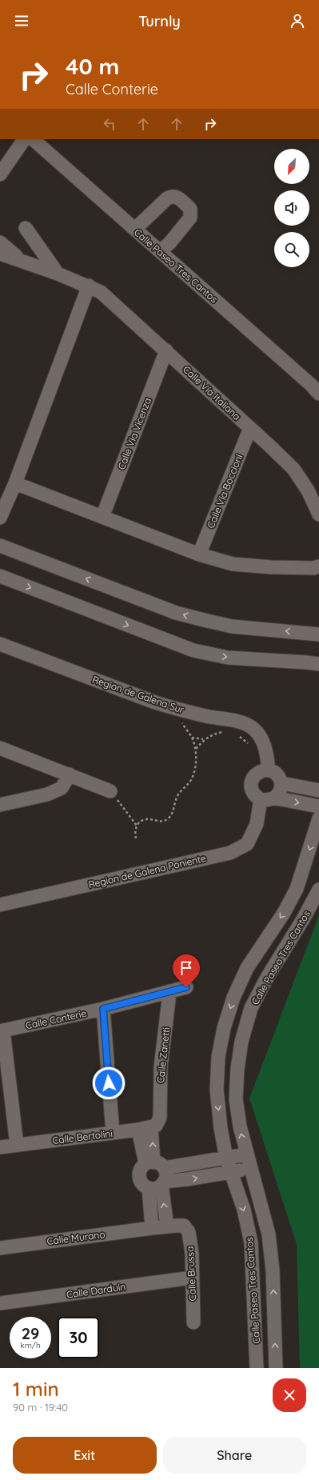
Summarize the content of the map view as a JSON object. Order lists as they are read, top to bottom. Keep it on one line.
{"streets":{"street":["Calle Paseo Tres Cantos","Calle Vía Italiana","Calle Vía Vicenza","Calle Vía Boccioni","Region de Galena Sur","Region de Galena Poniente","Calle Conterie","Calle Zanetti","Calle Bertolini","Calle Murano","Calle Brussa","Calle Darduin"]},"crossings":[["Calle Vía Italiana","Calle Vía Vicenza"],["Calle Vía Italiana","Calle Vía Boccioni"],["Region de Galena Sur","Region de Galena Poniente"],["Calle Conterie","Calle Zanetti"],["Calle Zanetti","Calle Bertolini"],["Calle Murano","Calle Brussa"],["Calle Brussa","Calle Darduin"]],"north":"bottom left","page":{"header":"Turnly","turn":["40 m","Calle Conterie"],"speed":"29 km/h","limit":"30","heading":["1 min","90 m · 19:40"],"buttons":["Exit","Share"]}}
